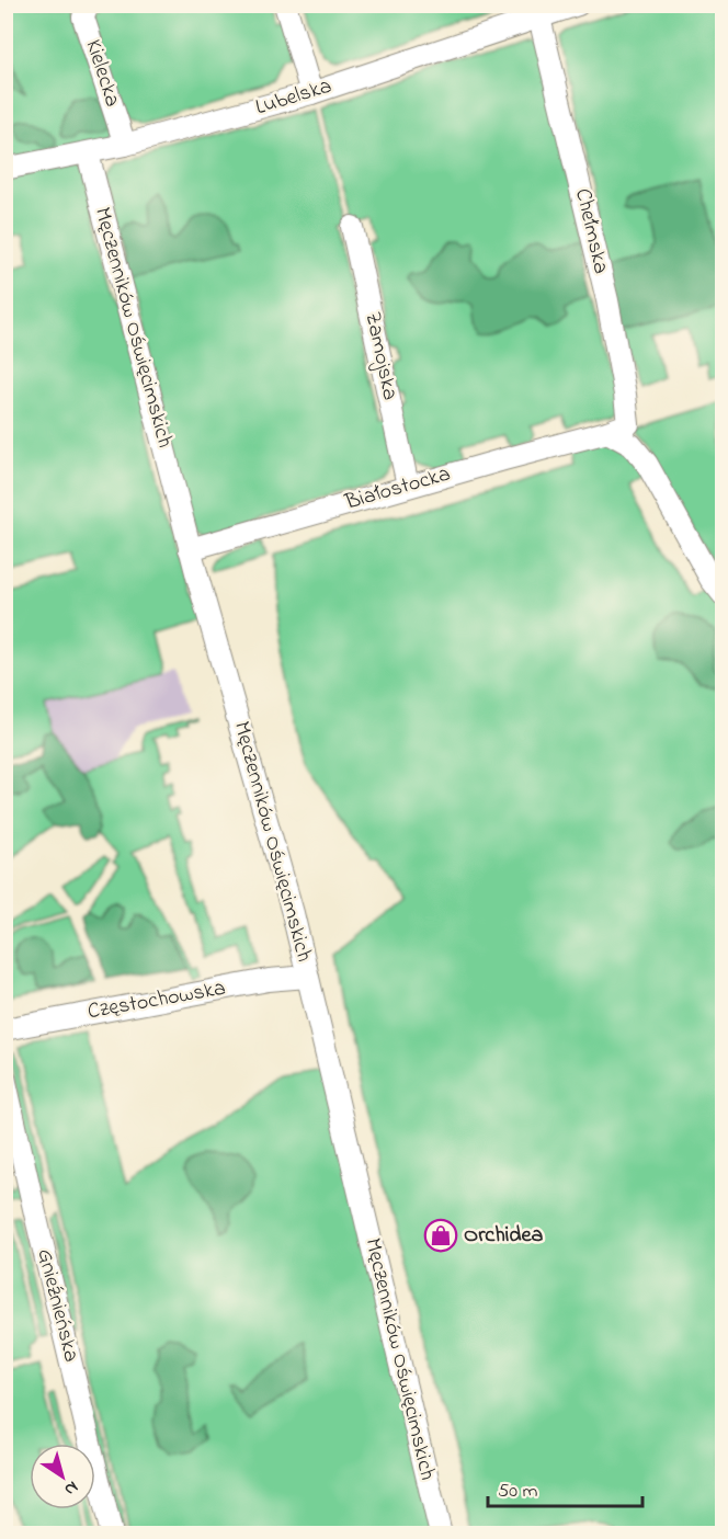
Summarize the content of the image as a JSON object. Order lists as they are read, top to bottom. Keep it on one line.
{"streets":{"street":["Kielecka","Lubelska","Chełmska","Męczenników Oświęcimskich","Zamojska","Białostocka","Częstochowska","Gnieźnieńska"]},"crossings":[["Kielecka","Lubelska"],["Lubelska","Chełmska"],["Lubelska","Męczenników Oświęcimskich"],["Chełmska","Białostocka"],["Męczenników Oświęcimskich","Białostocka"],["Męczenników Oświęcimskich","Częstochowska"],["Zamojska","Białostocka"]],"places":{"shop":["Orchidea"]},"scale_bar":"50 m","north":"bottom right"}
